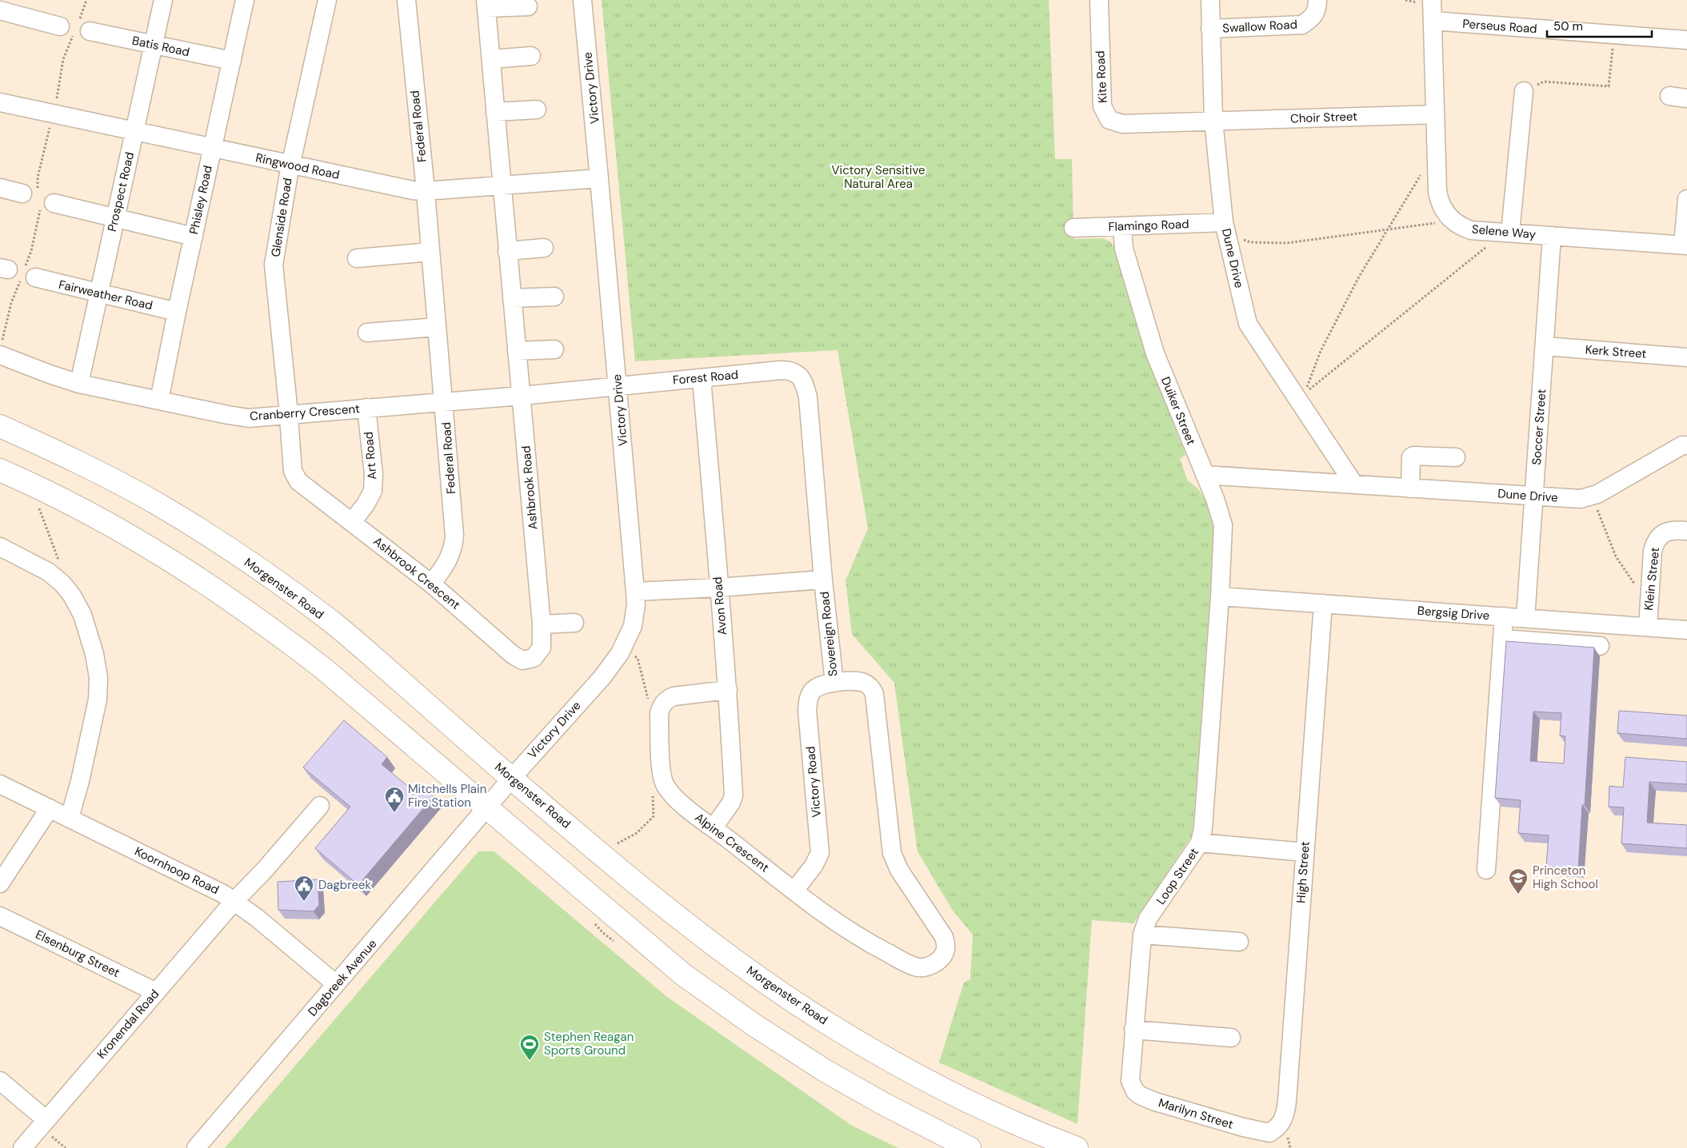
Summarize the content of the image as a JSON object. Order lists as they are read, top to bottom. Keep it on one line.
{"streets":{"main road":["Morgenster Road"],"street":["Swallow Road","Perseus Road","Batis Road","Kite Road","Victory Drive","Choir Street","Federal Road","Ringwood Road","Prospect Road","Phisley Road","Glenside Road","Flamingo Road","Selene Way","Dune Drive","Fairweather Road","Kerk Street","Forest Road","Duiker Street","Cranberry Crescent","Soccer Street","Art Road","Ashbrook Road","Ashbrook Crescent","Klein Street","Avon Road","Bergsig Drive","Sovereign Road","Victory Road","Alpine Crescent","Koornhoop Road","High Street","Loop Street","Elsenburg Street","Dagbreek Avenue","Kronendal Road","Marilyn Street"]},"crossings":[["Swallow Road","Dune Drive"],["Perseus Road","Selene Way"],["Batis Road","Prospect Road"],["Batis Road","Phisley Road"],["Kite Road","Choir Street"],["Kite Road","Dune Drive"],["Victory Drive","Ringwood Road"],["Victory Drive","Forest Road"],["Victory Drive","Cranberry Crescent"],["Victory Drive","Morgenster Road"],["Victory Drive","Dagbreek Avenue"],["Choir Street","Selene Way"],["Choir Street","Dune Drive"],["Federal Road","Ringwood Road"],["Federal Road","Cranberry Crescent"],["Federal Road","Ashbrook Crescent"],["Ringwood Road","Prospect Road"],["Ringwood Road","Phisley Road"],["Ringwood Road","Glenside Road"],["Ringwood Road","Ashbrook Road"],["Prospect Road","Fairweather Road"],["Prospect Road","Cranberry Crescent"],["Phisley Road","Fairweather Road"],["Phisley Road","Cranberry Crescent"],["Glenside Road","Cranberry Crescent"],["Glenside Road","Ashbrook Crescent"],["Flamingo Road","Dune Drive"],["Flamingo Road","Duiker Street"],["Selene Way","Soccer Street"],["Dune Drive","Duiker Street"],["Dune Drive","Soccer Street"],["Kerk Street","Soccer Street"],["Forest Road","Cranberry Crescent"],["Forest Road","Avon Road"],["Forest Road","Sovereign Road"],["Duiker Street","Bergsig Drive"],["Duiker Street","Loop Street"],["Cranberry Crescent","Art Road"],["Cranberry Crescent","Ashbrook Road"],["Cranberry Crescent","Ashbrook Crescent"],["Soccer Street","Bergsig Drive"],["Art Road","Ashbrook Crescent"],["Ashbrook Road","Ashbrook Crescent"],["Klein Street","Bergsig Drive"],["Avon Road","Alpine Crescent"],["Bergsig Drive","High Street"],["Bergsig Drive","Loop Street"],["Sovereign Road","Victory Road"],["Sovereign Road","Alpine Crescent"],["Victory Road","Alpine Crescent"],["Koornhoop Road","Dagbreek Avenue"],["Koornhoop Road","Kronendal Road"],["High Street","Marilyn Street"],["Loop Street","Marilyn Street"],["Elsenburg Street","Kronendal Road"]],"parks":["Victory Sensitive Natural Area"],"places":{"public building":["Mitchells Plain Fire Station","Dagbreek"],"school or university":["Princeton High School"],"sports":["Stephen Reagan Sports Ground"]},"scale_bar":"50 m"}
